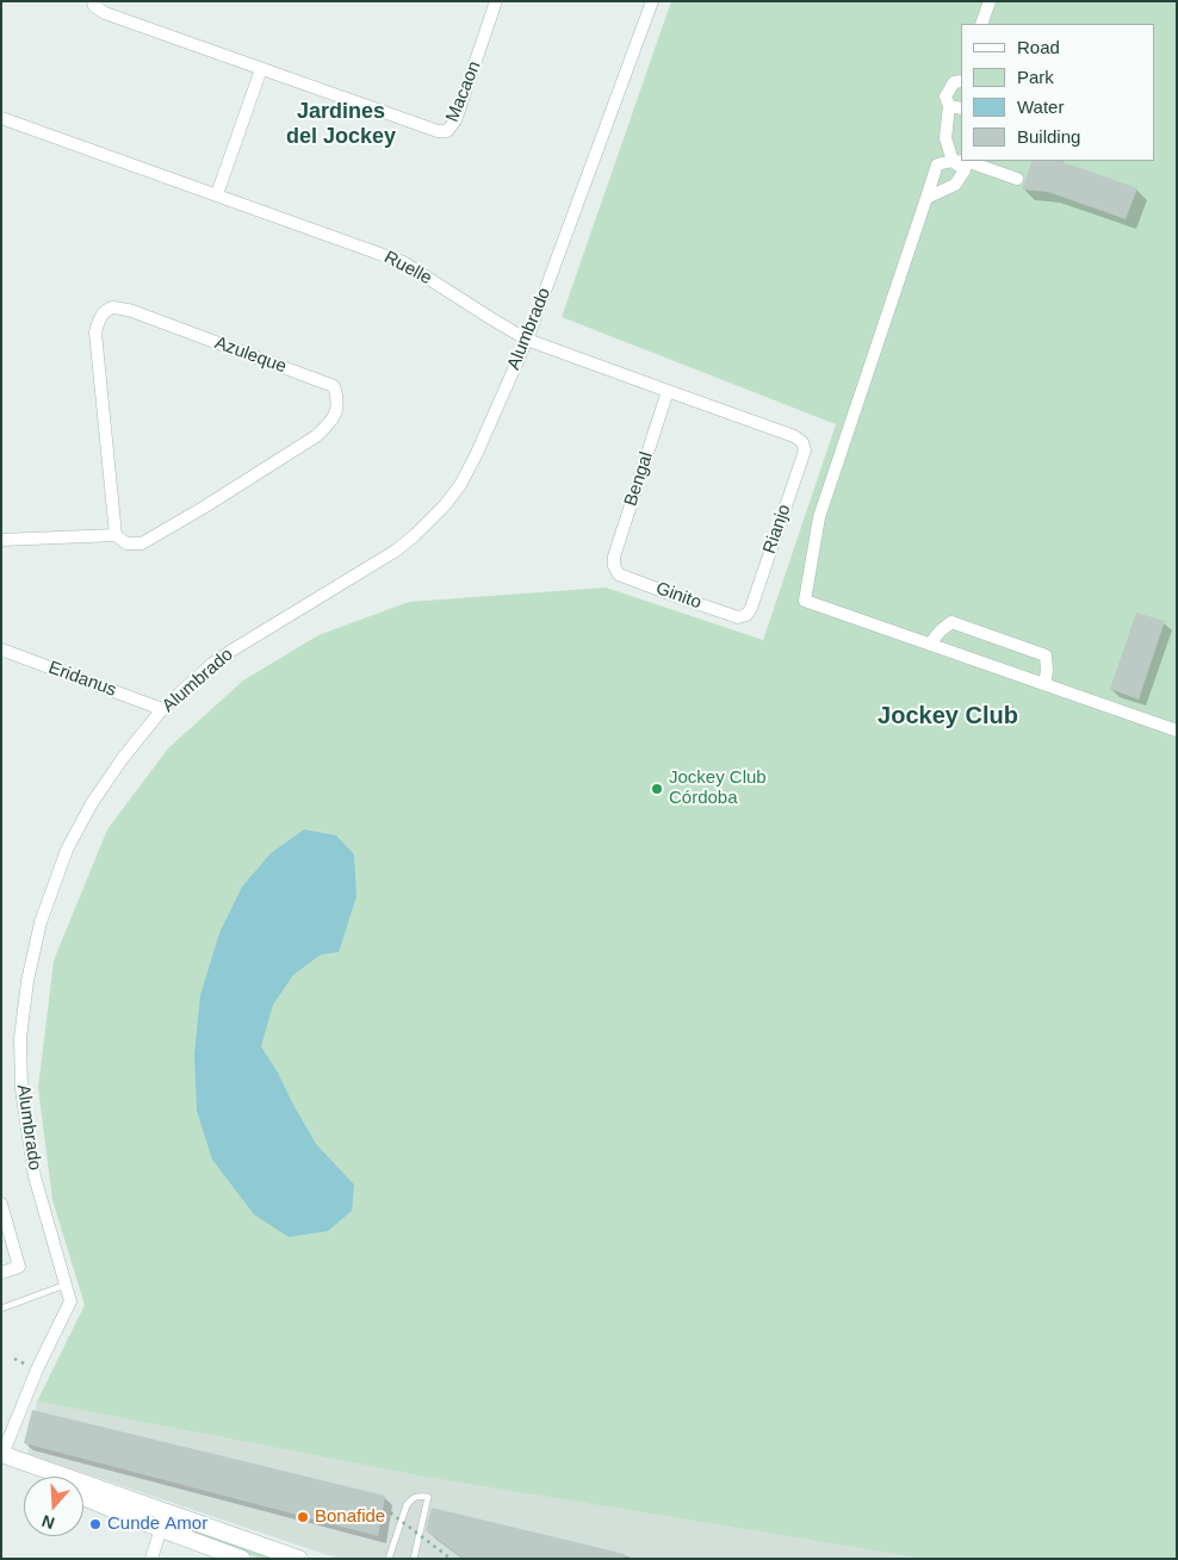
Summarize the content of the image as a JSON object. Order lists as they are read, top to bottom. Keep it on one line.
{"streets":{"street":["Macaon","Ruelle","Alumbrado","Azuleque","Bengal","Rianjo","Ginito","Eridanus"]},"crossings":[["Ruelle","Alumbrado"],["Ruelle","Bengal"],["Ruelle","Rianjo"],["Alumbrado","Eridanus"],["Bengal","Ginito"],["Rianjo","Ginito"]],"districts":["Jardines del Jockey","Jockey Club"],"places":["Jockey Club Córdoba","Bonafide","Cunde Amor"],"legend":["Road","Park","Water","Building"],"north":"bottom"}
